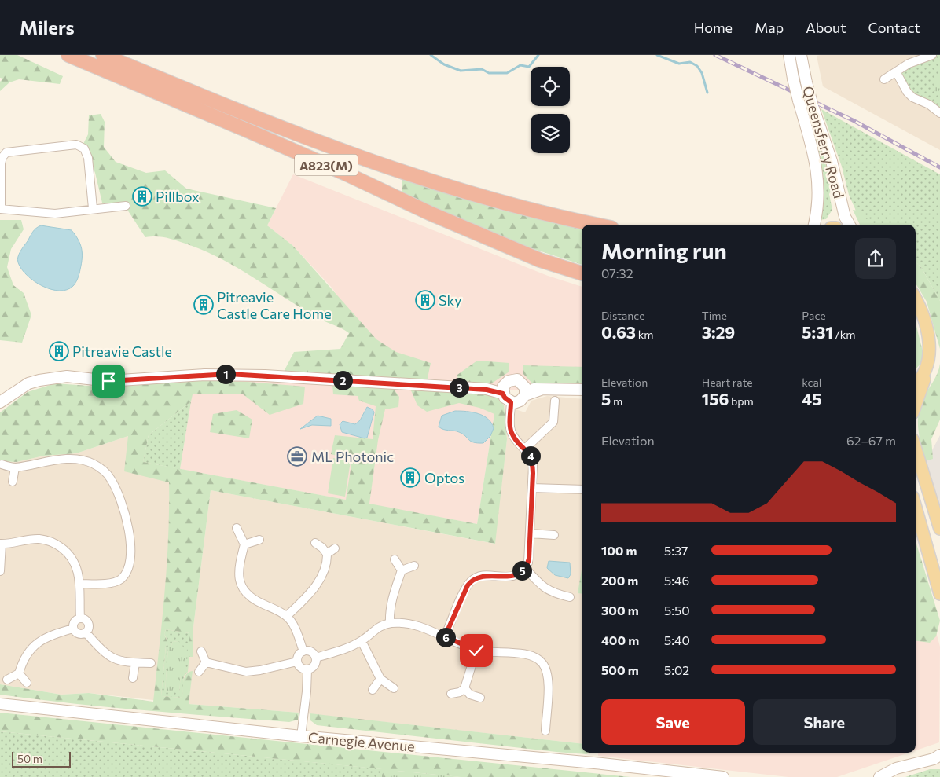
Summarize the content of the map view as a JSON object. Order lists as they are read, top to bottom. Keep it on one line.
{"streets":{"highway":["A823(M)"],"street":["Queensferry Road","Carnegie Avenue"]},"places":{"building":["Pillbox","Sky","Pitreavie Castle Care Home","Pitreavie Castle","Optos"],"office":["ML Photonic"]},"scale_bar":"50 m","page":{"header":"Milers","nav":["Home","Map","About","Contact"],"heading":["Morning run","07:32"],"stats":[["Distance","0.63 km"],["Time","3:29"],["Pace","5:31 /km"],["Elevation","5 m"],["Heart rate","156 bpm"],["kcal","45"]],"pins":["1","2","3","4","5","6"],"chart":["Elevation","62–67 m"],"list":[{"name":"100 m","note":"5:37"},{"name":"200 m","note":"5:46"},{"name":"300 m","note":"5:50"},{"name":"400 m","note":"5:40"},{"name":"500 m","note":"5:02"}],"buttons":["Save","Share"],"scale":"50 m"}}
